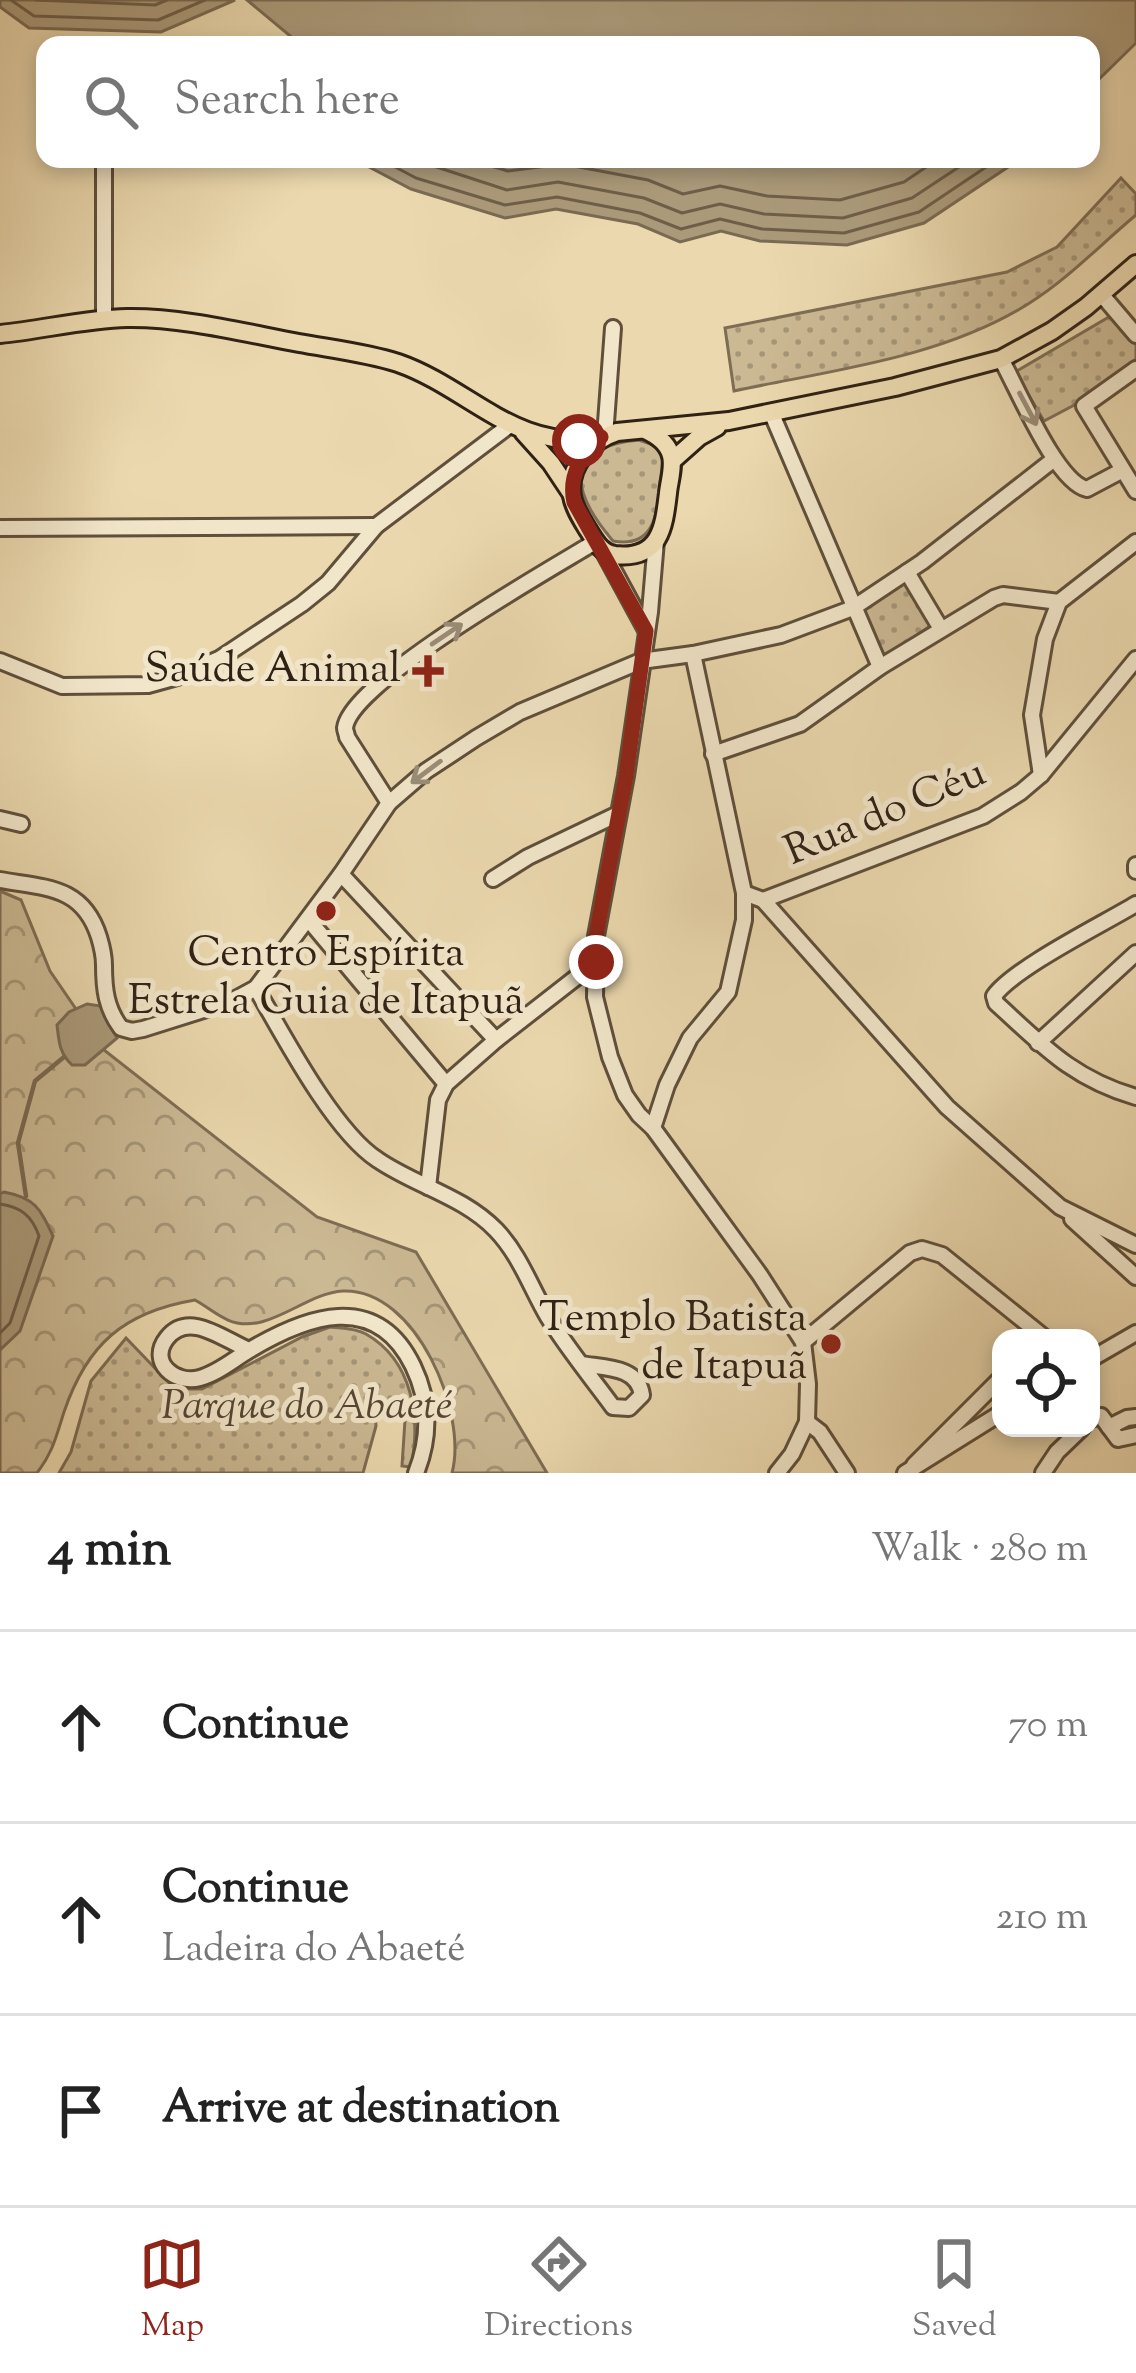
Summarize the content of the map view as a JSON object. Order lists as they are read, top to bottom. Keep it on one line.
{"streets":{"street":["Rua do Céu"]},"parks":["Parque do Abaeté"],"places":{"health":["Saúde Animal"],"other":["Centro Espírita Estrela Guia de Itapuã","Templo Batista de Itapuã"]},"page":{"search":"Search here","heading":["4 min","Walk · 280 m"],"list":[["Continue","70 m"],["Continue","Ladeira do Abaeté","210 m"],"Arrive at destination"],"nav":["Map","Directions","Saved"]}}
